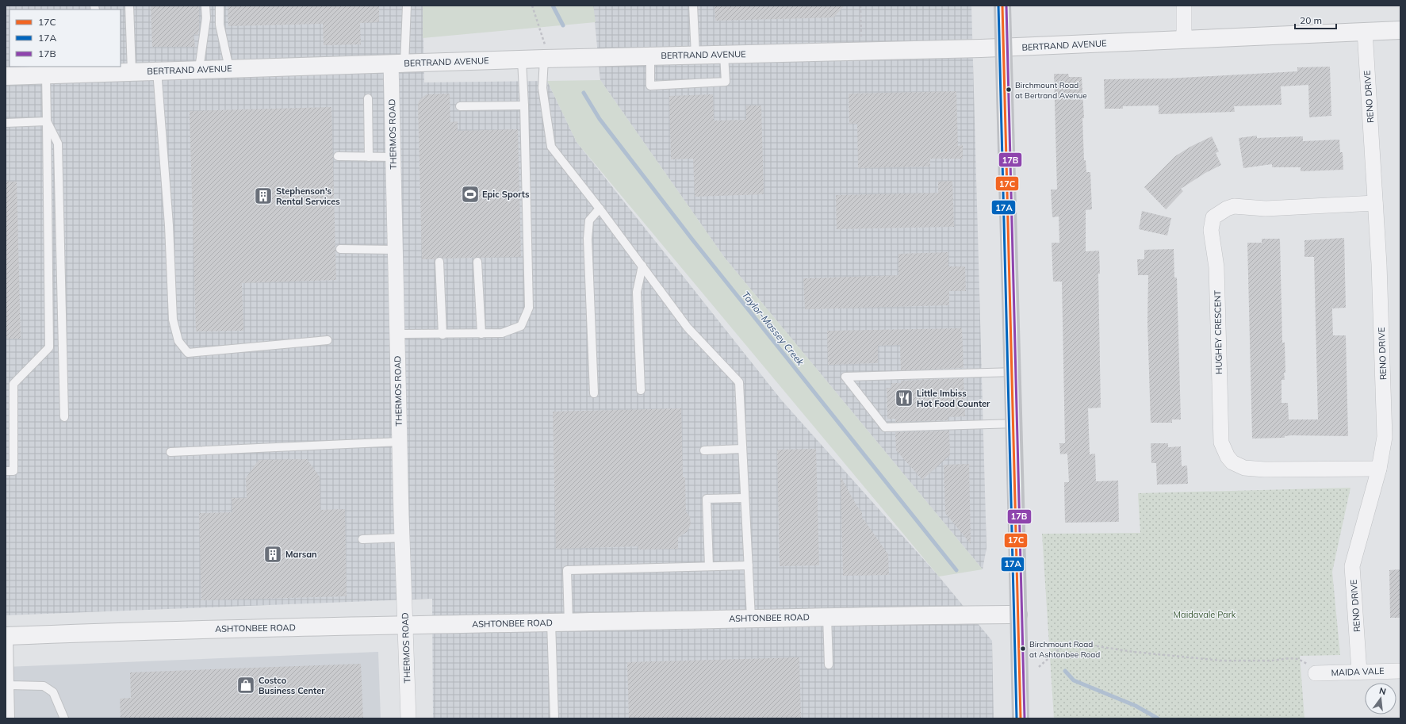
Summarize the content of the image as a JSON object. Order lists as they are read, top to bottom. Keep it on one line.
{"streets":{"street":["BERTRAND AVENUE","RENO DRIVE","THERMOS ROAD","HUGHEY CRESCENT","ASHTONBEE ROAD","MAIDA VALE"]},"crossings":[["BERTRAND AVENUE","RENO DRIVE"],["BERTRAND AVENUE","THERMOS ROAD"],["RENO DRIVE","HUGHEY CRESCENT"],["RENO DRIVE","MAIDA VALE"],["THERMOS ROAD","ASHTONBEE ROAD"]],"water":["Taylor-Massey Creek"],"parks":["Maidavale Park"],"places":{"other":["Birchmount Road at Bertrand Avenue","Birchmount Road at Ashtonbee Road"],"sports":["Epic Sports"],"building":["Stephenson's Rental Services","Marsan"],"restaurant":["Little Imbiss Hot Food Counter"],"shop":["Costco Business Center"]},"lines":["transit line 17C","transit line 17A","transit line 17B"],"legend":["17C","17A","17B"],"scale_bar":"20 m","north":"top"}
